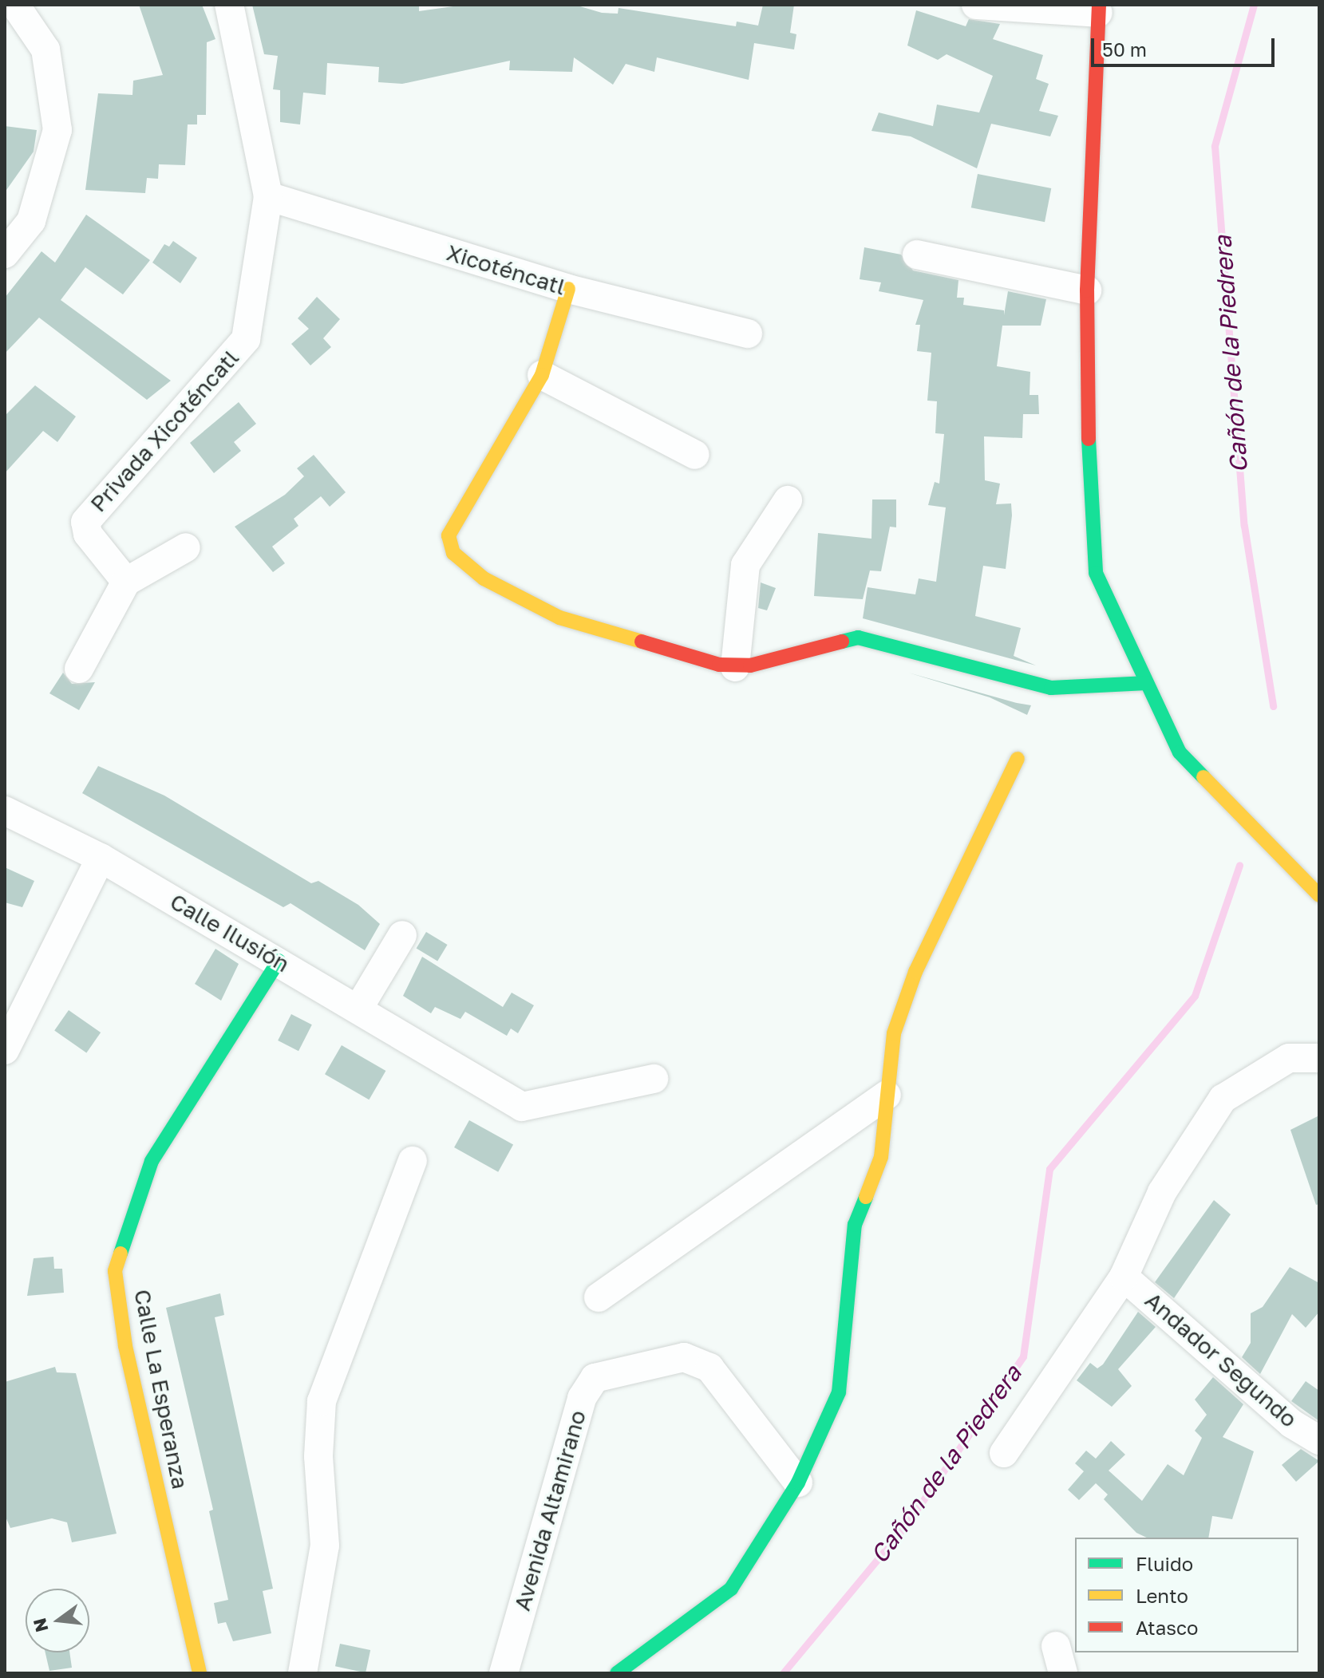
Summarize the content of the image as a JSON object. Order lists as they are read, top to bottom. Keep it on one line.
{"streets":{"street":["Xicoténcatl","Privada Xicoténcatl","Calle Ilusión","Andador Segundo","Calle La Esperanza","Avenida Altamirano"]},"crossings":[["Xicoténcatl","Privada Xicoténcatl"],["Calle Ilusión","Calle La Esperanza"]],"water":["Cañón de la Piedrera"],"legend":["Fluido","Lento","Atasco"],"scale_bar":"50 m","north":"left"}
